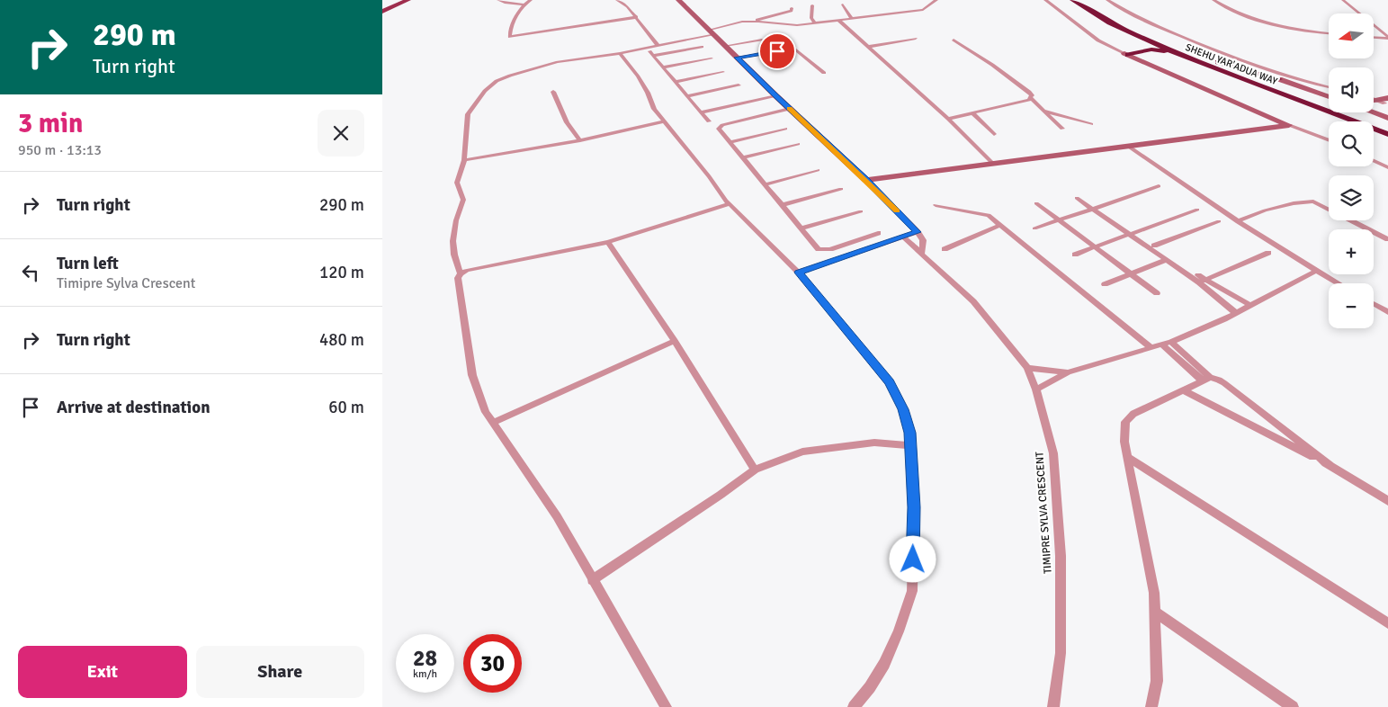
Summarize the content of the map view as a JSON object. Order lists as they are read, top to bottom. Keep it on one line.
{"streets":{"highway":["SHEHU YAR'ADUA WAY"],"street":["TIMIPRE SYLVA CRESCENT"]},"north":"left","page":{"turn":["290 m","Turn right"],"map_buttons":["+","−"],"heading":["3 min","950 m · 13:13"],"list":[{"name":"Turn right","value":"290 m"},{"name":"Turn left","note":"Timipre Sylva Crescent","value":"120 m"},{"name":"Turn right","value":"480 m"},{"name":"Arrive at destination","value":"60 m"}],"speed":"28 km/h","limit":"30","buttons":["Exit","Share"]}}
